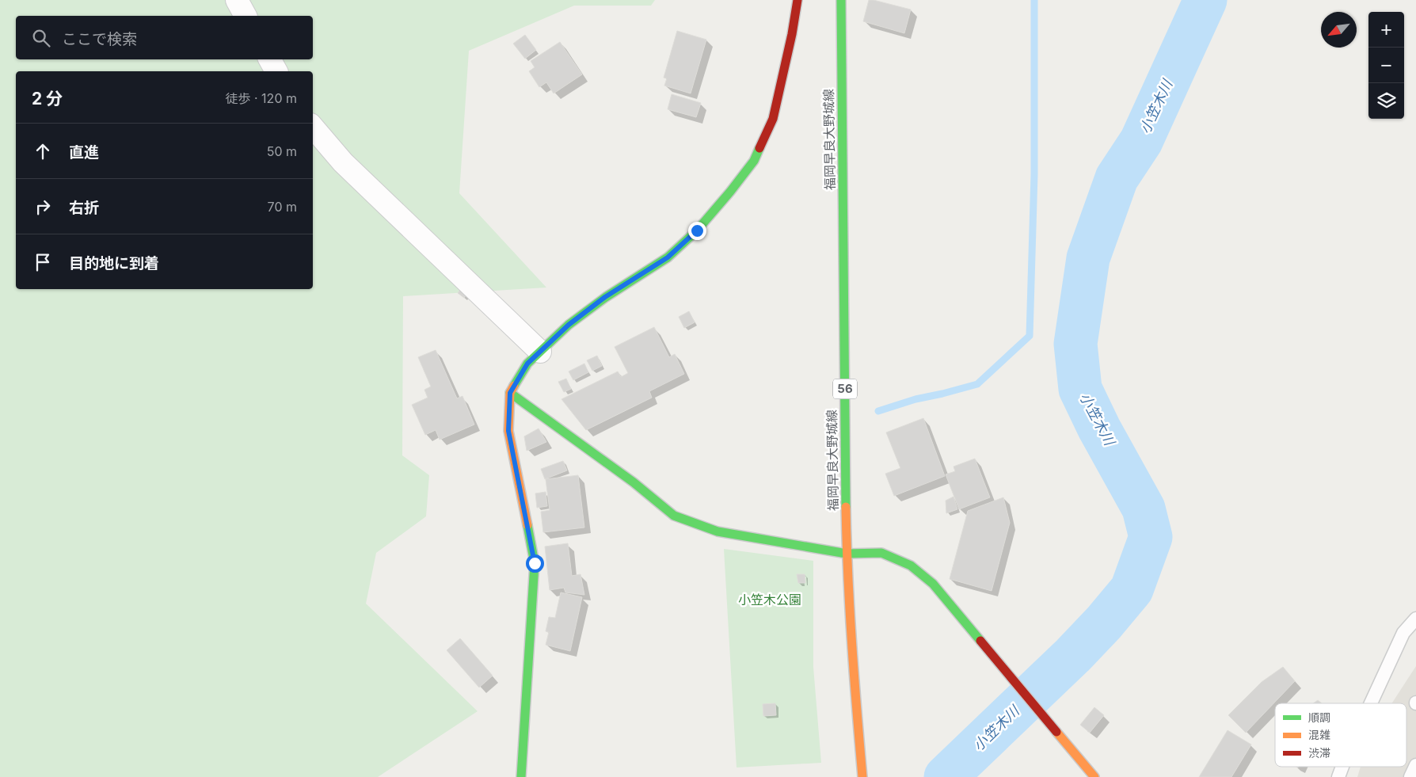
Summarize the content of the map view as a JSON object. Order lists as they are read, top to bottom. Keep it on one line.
{"streets":{"street":["福岡早良大野城線","56"]},"water":["小笠木川"],"parks":["小笠木公園"],"legend":["順調","混雑","渋滞"],"north":"bottom left","page":{"map_buttons":["+","−"],"search":"ここで検索","heading":["2 分","徒歩 · 120 m"],"list":[["直進","50 m"],["右折","70 m"],"目的地に到着"]}}
